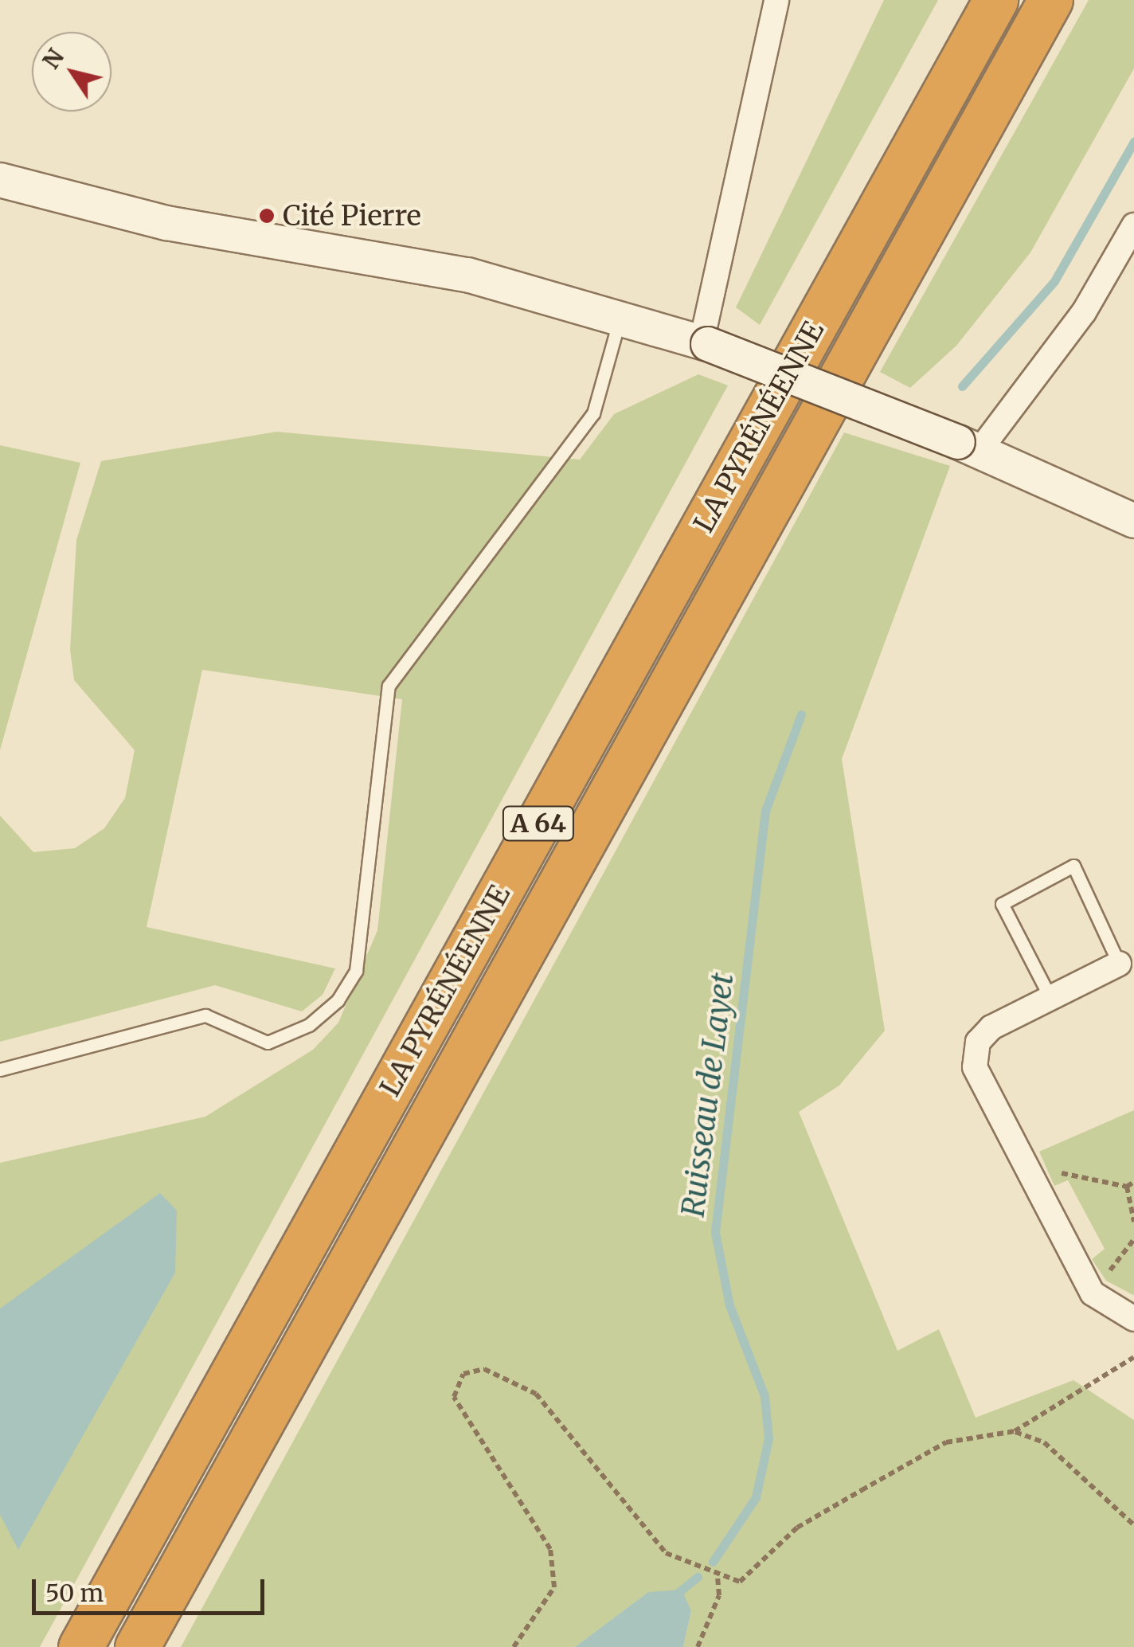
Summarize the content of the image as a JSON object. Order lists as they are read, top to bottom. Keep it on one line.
{"streets":{"highway":["LA PYRÉNÉENNE","A 64"]},"water":["Ruisseau de Layet"],"places":["Cité Pierre"],"scale_bar":"50 m","north":"top left"}
